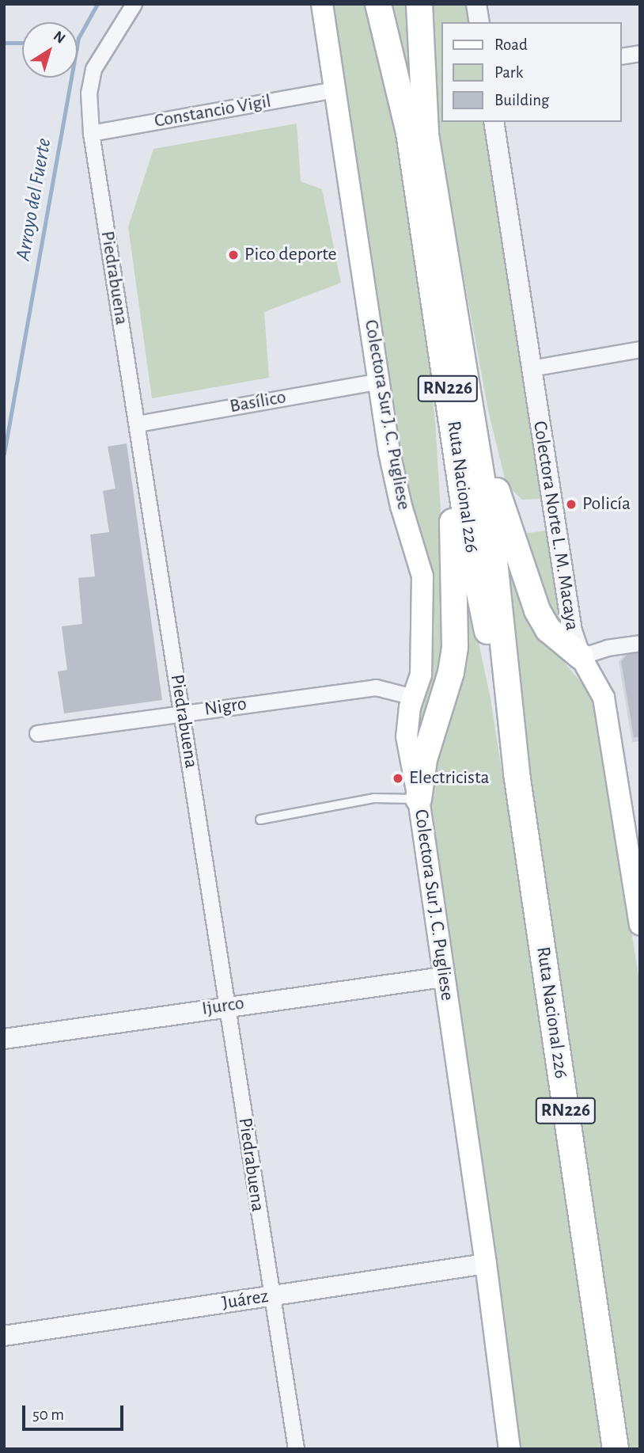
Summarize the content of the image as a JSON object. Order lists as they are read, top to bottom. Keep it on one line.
{"streets":{"highway":["RN226","Ruta Nacional 226"],"main road":["Colectora Sur J. C. Pugliese","Colectora Norte L. M. Macaya"],"street":["Constancio Vigil","Piedrabuena","Basílico","Nigro","Ijurco","Juárez"]},"crossings":[["Constancio Vigil","Piedrabuena"],["Constancio Vigil","Colectora Sur J. C. Pugliese"],["Piedrabuena","Basílico"],["Piedrabuena","Nigro"],["Piedrabuena","Ijurco"],["Piedrabuena","Juárez"],["Basílico","Colectora Sur J. C. Pugliese"],["Colectora Sur J. C. Pugliese","Nigro"],["Colectora Sur J. C. Pugliese","Ijurco"],["Colectora Sur J. C. Pugliese","Juárez"]],"water":["Arroyo del Fuerte"],"places":["Pico deporte","Policía","Electricista"],"legend":["Road","Park","Building"],"scale_bar":"50 m","north":"top right"}
